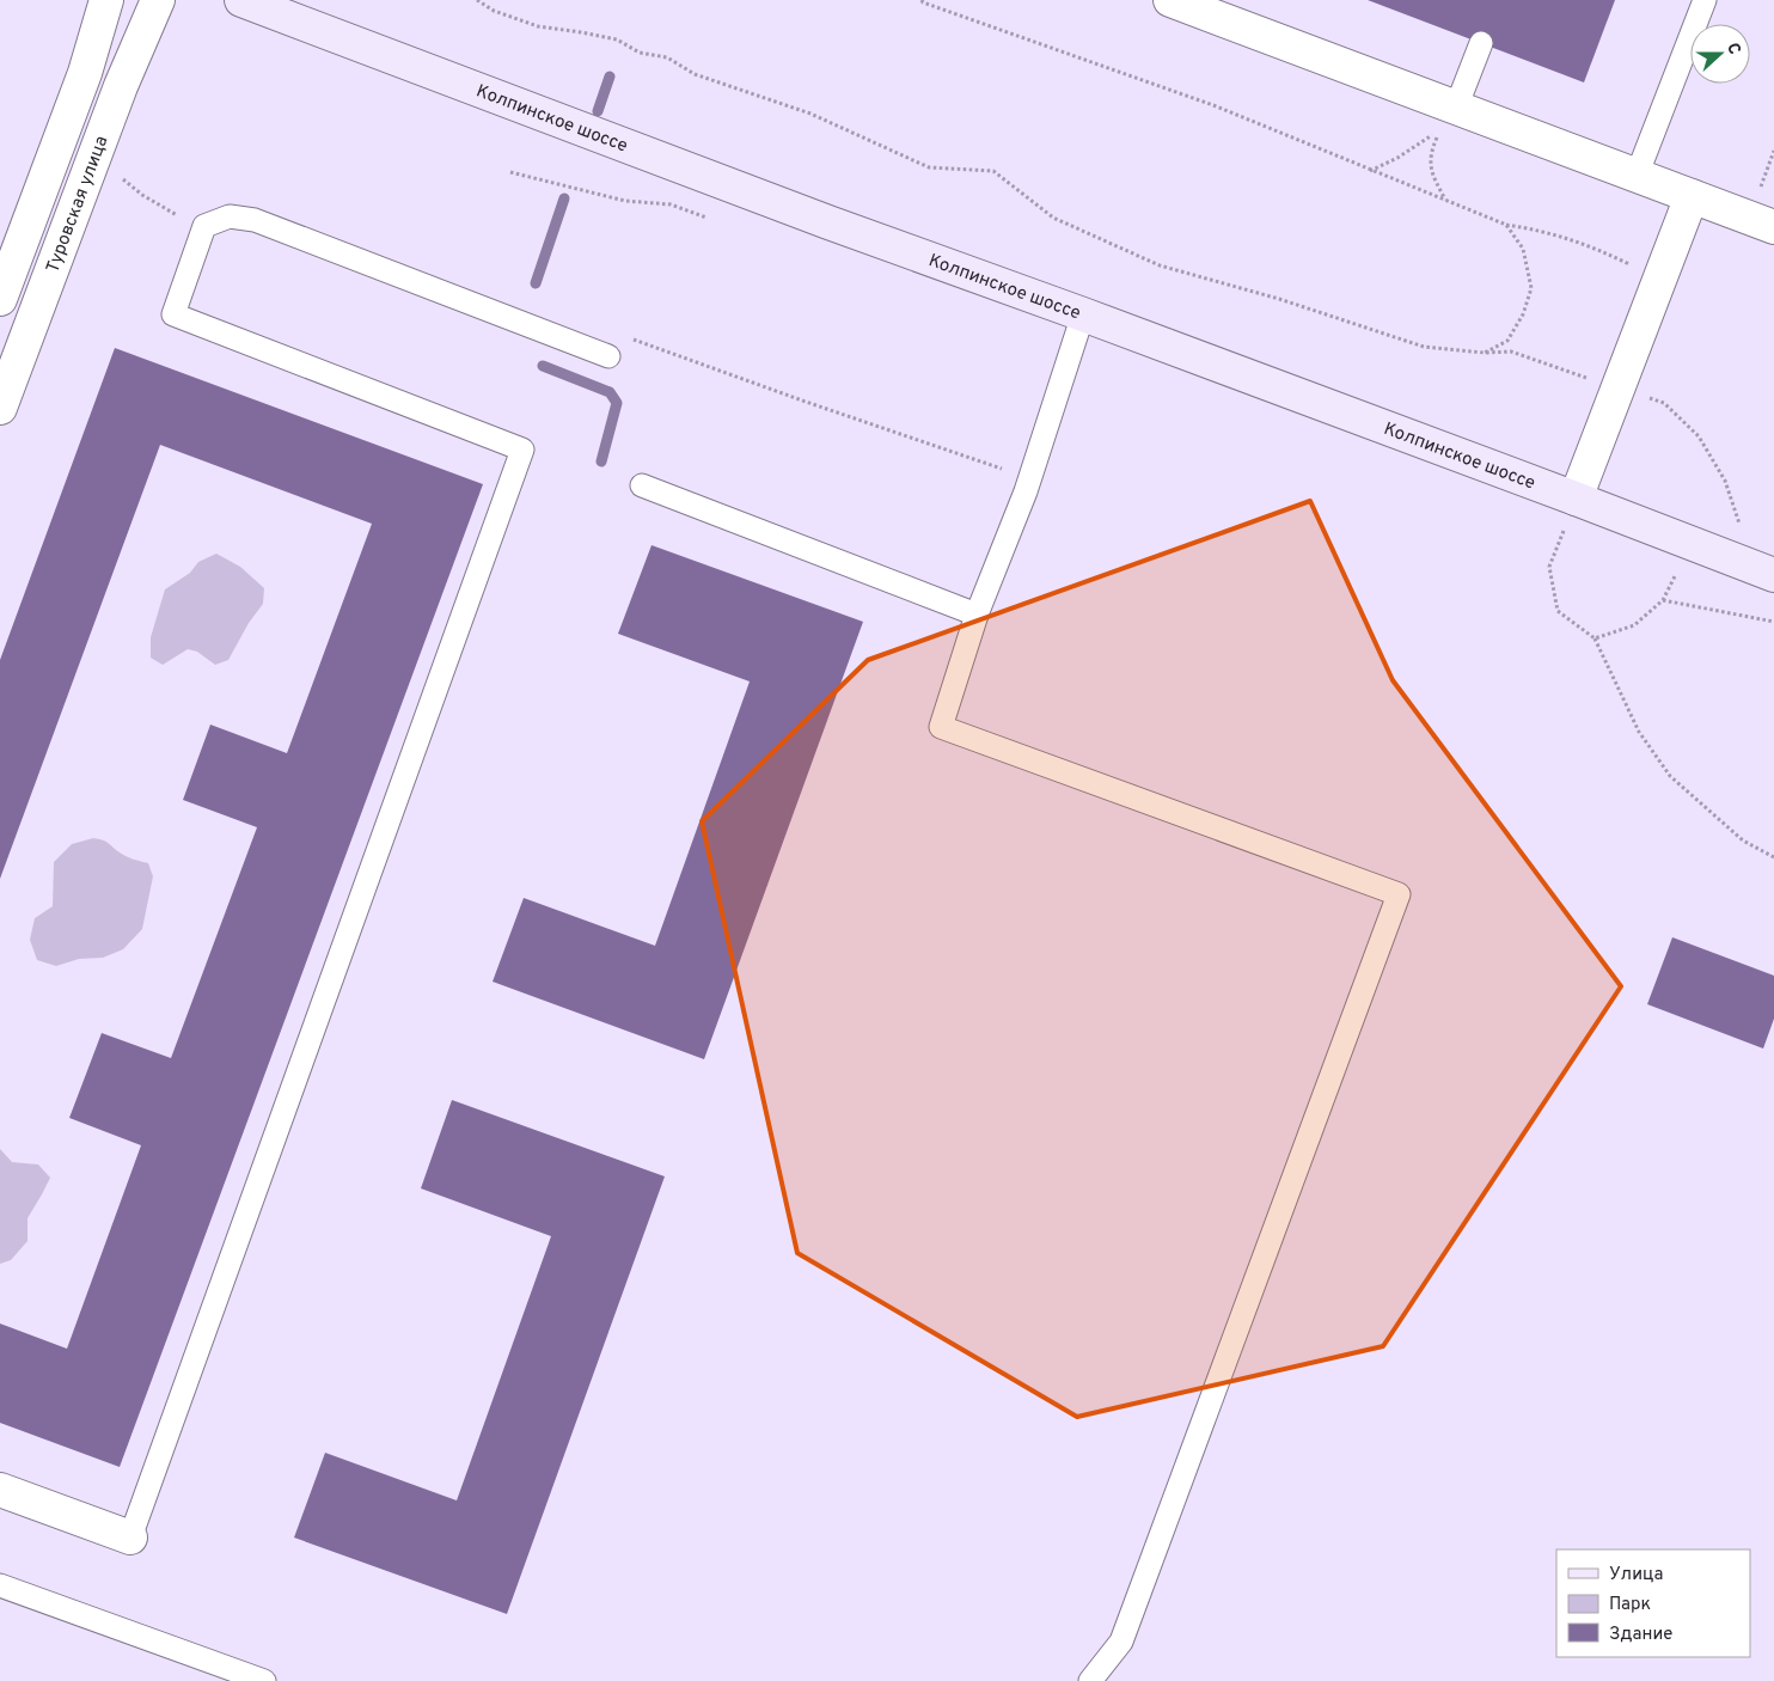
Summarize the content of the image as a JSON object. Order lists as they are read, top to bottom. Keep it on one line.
{"streets":{"main road":["Колпинское шоссе"],"street":["Туровская улица"]},"legend":["Улица","Парк","Здание"],"north":"right"}
